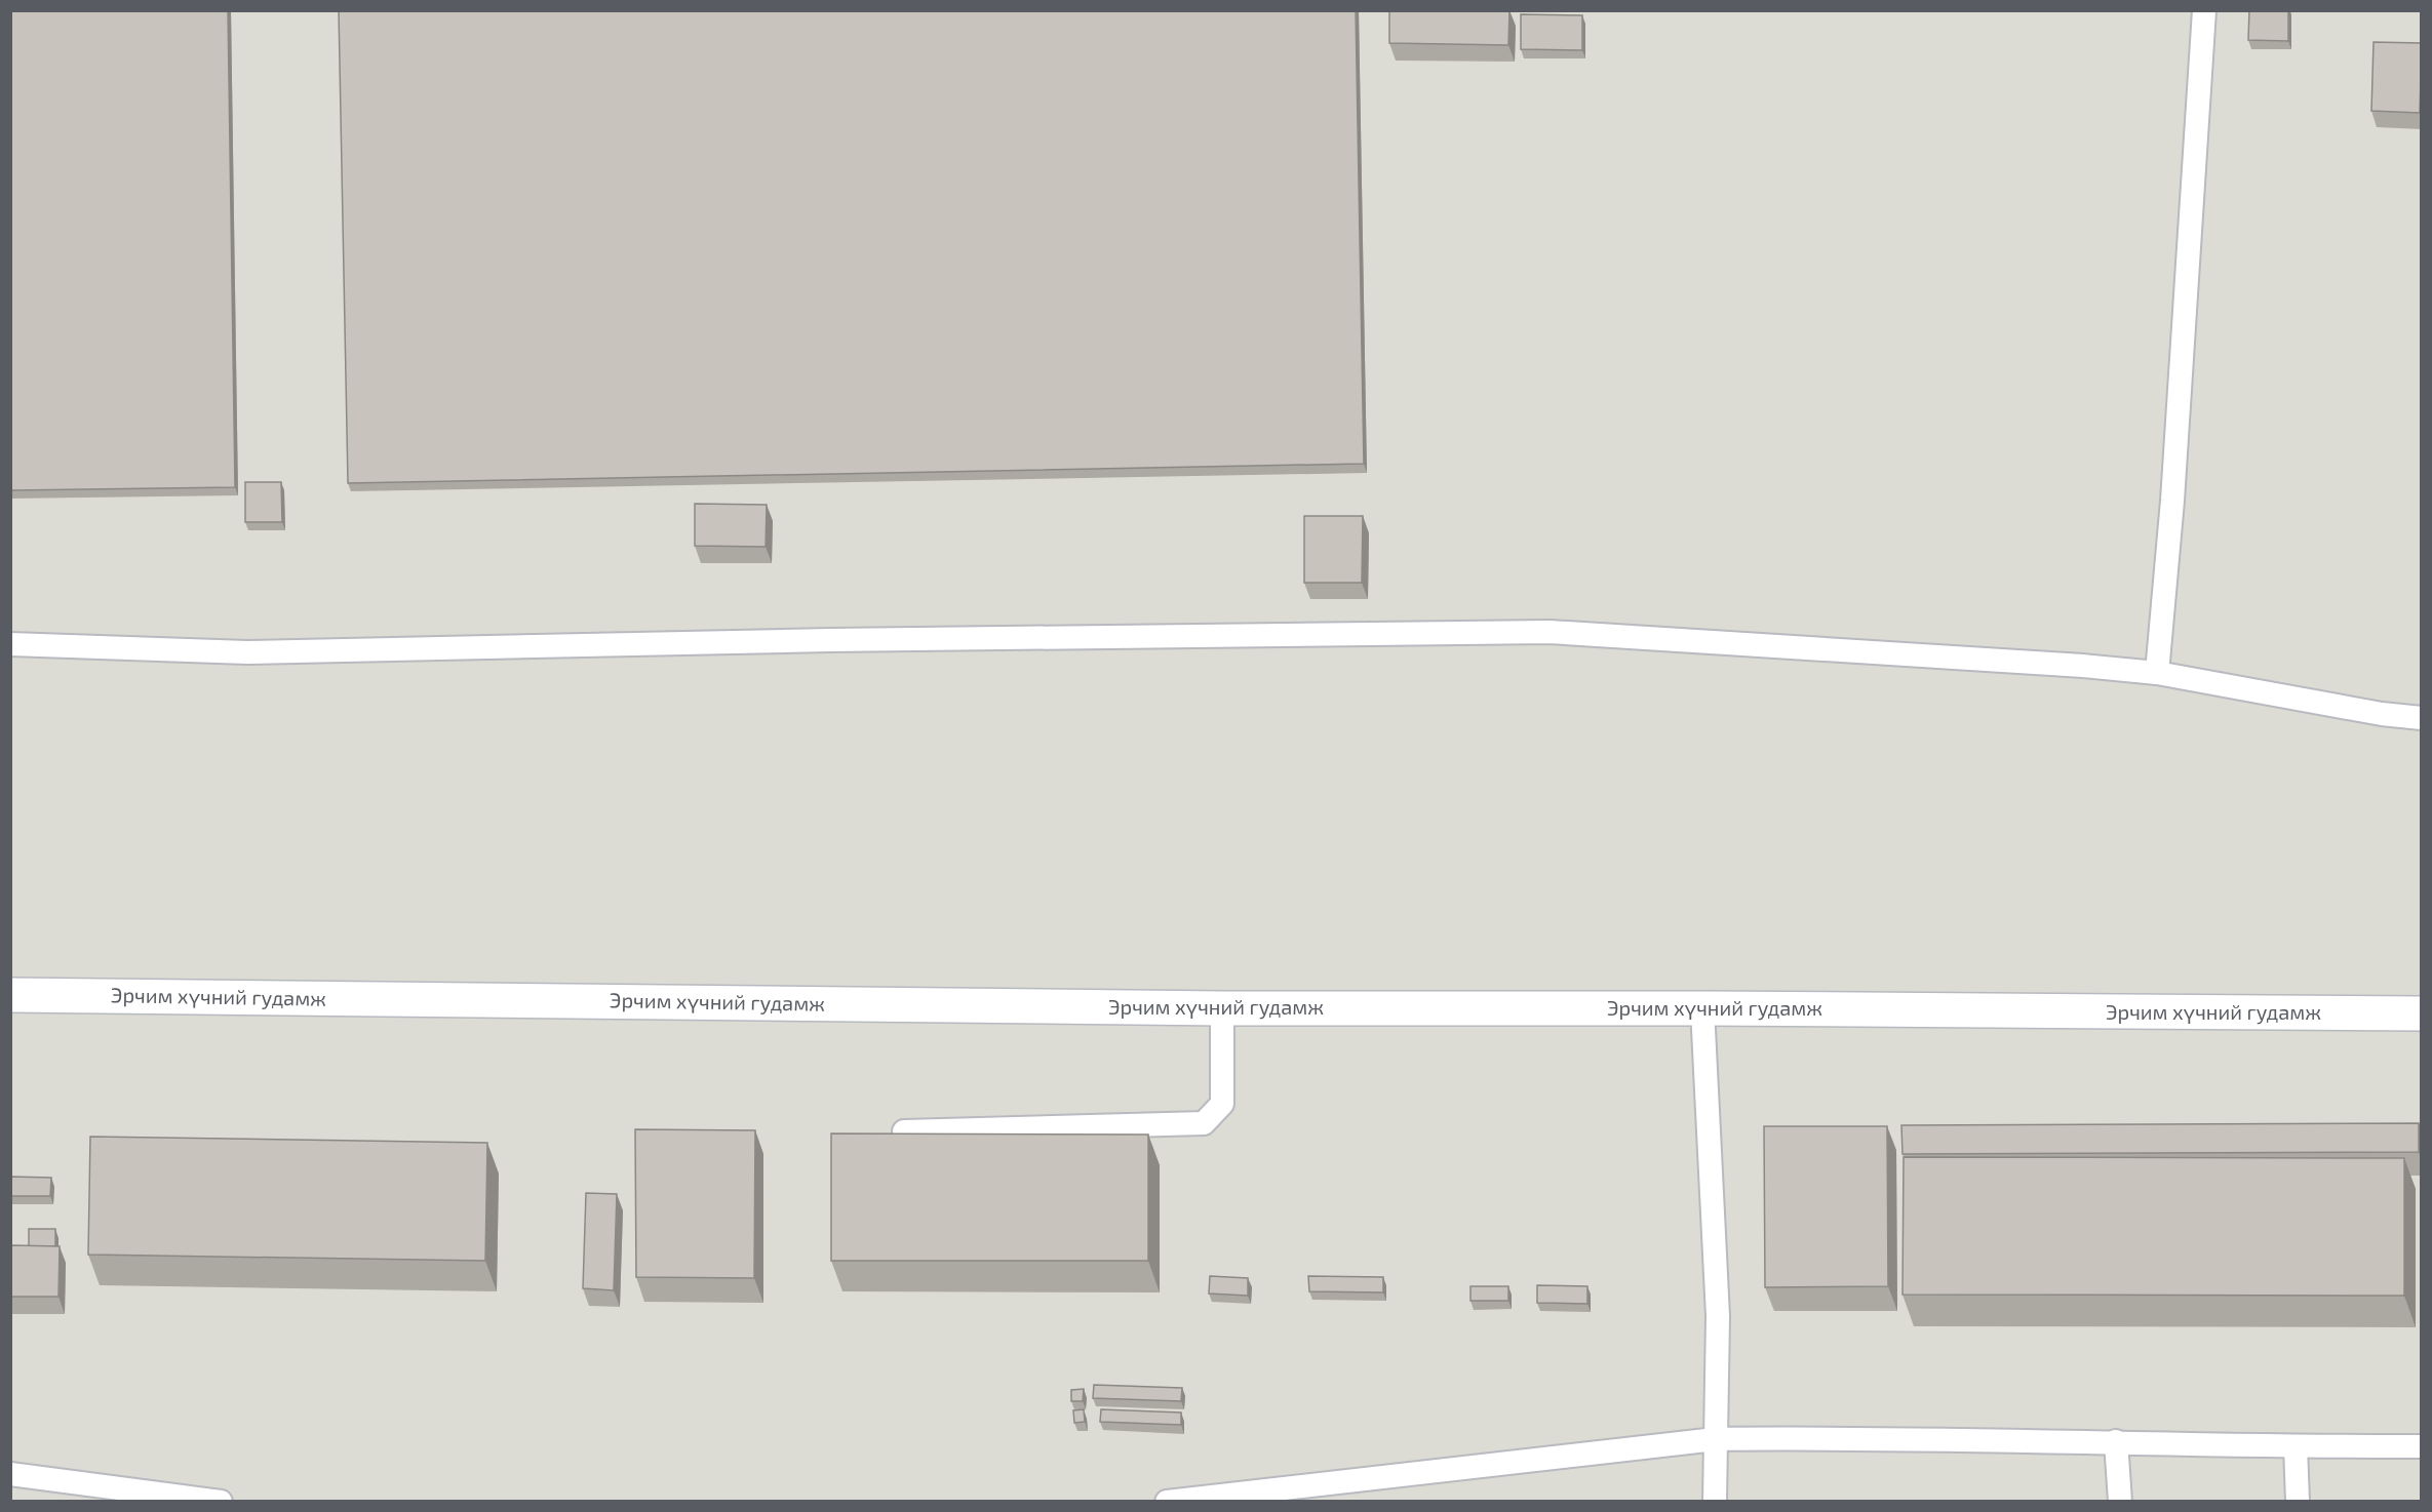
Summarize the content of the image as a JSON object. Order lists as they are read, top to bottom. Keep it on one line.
{"streets":{"main road":["Эрчим хүчний гудамж"]}}
